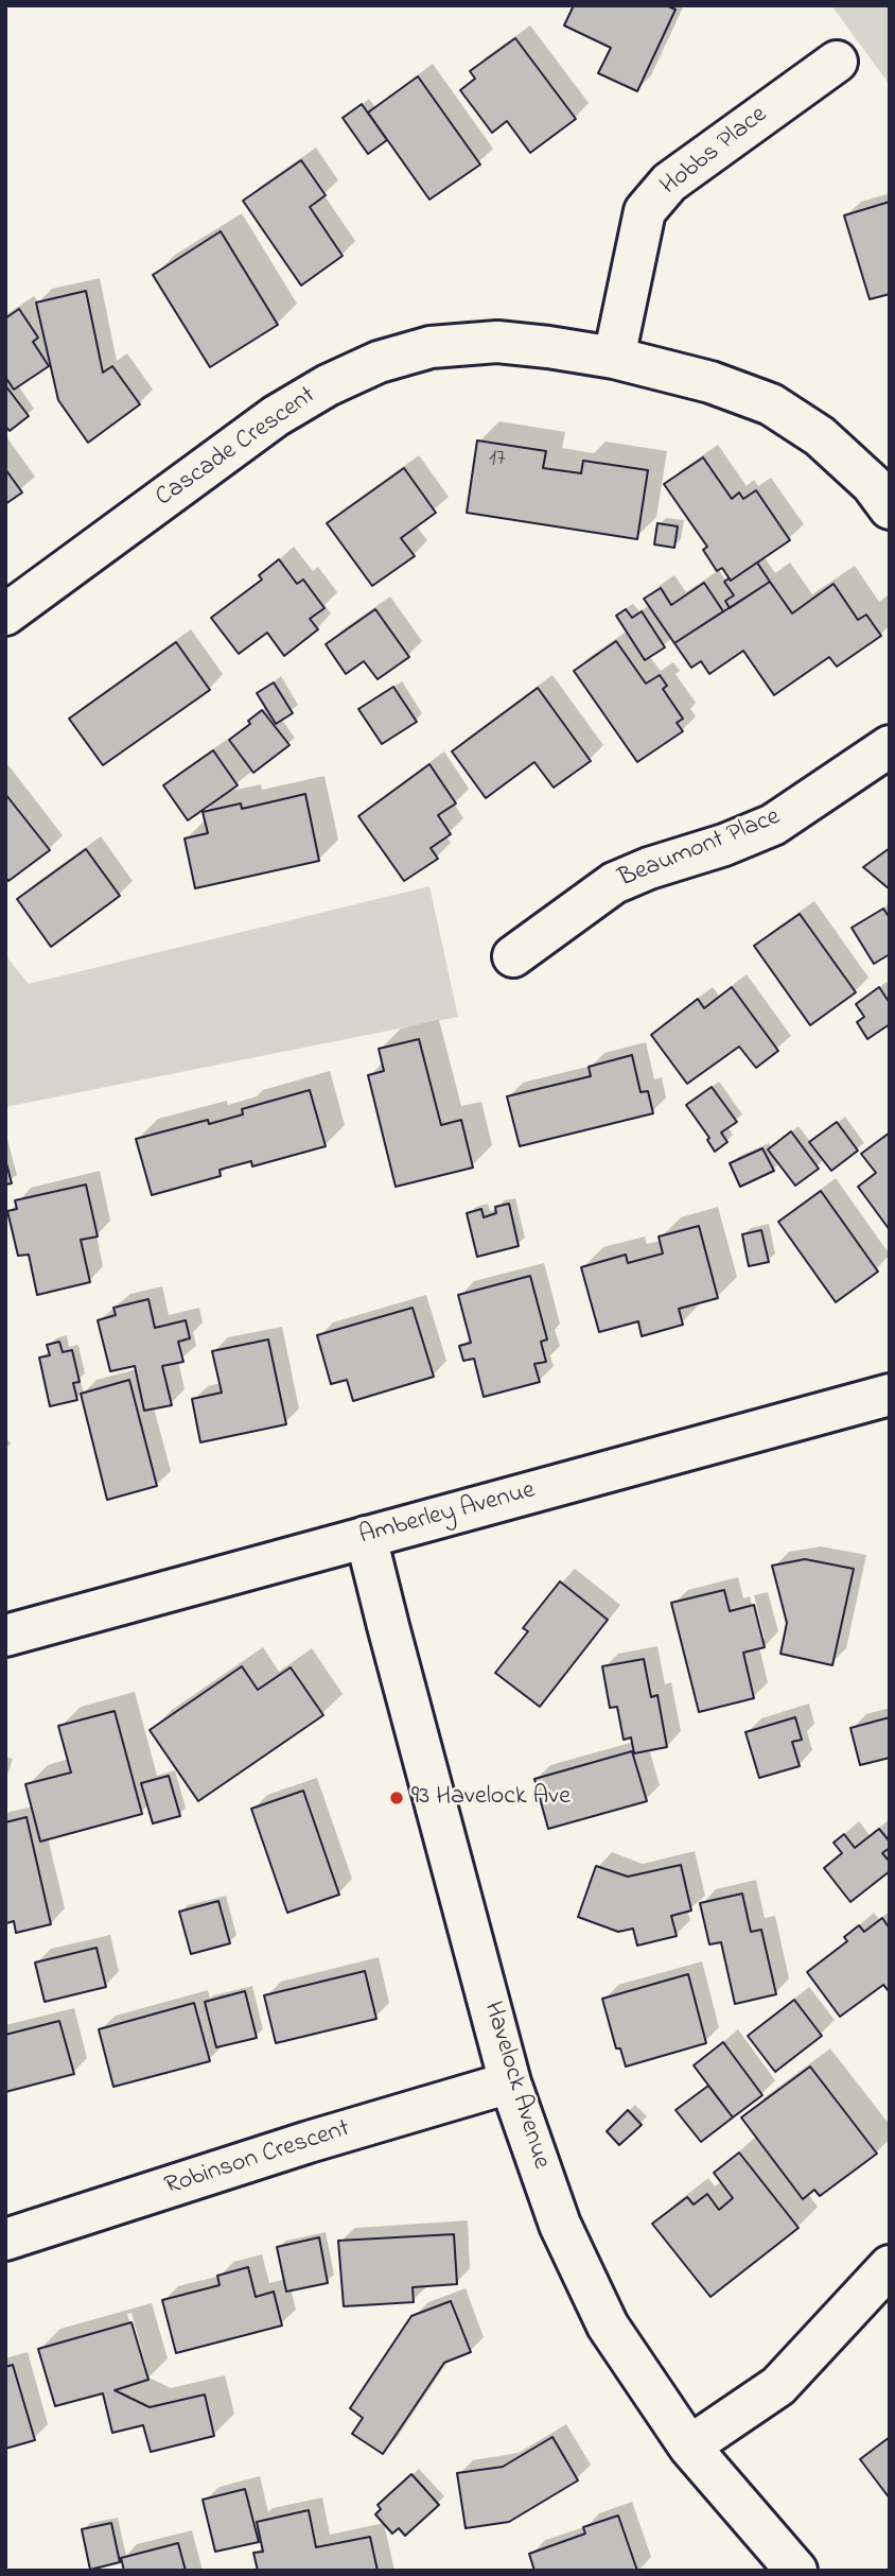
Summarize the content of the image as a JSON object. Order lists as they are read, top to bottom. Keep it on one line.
{"streets":{"street":["Hobbs Place","Cascade Crescent","Beaumont Place","Amberley Avenue","Havelock Avenue","Robinson Crescent"]},"crossings":[["Hobbs Place","Cascade Crescent"],["Amberley Avenue","Havelock Avenue"],["Havelock Avenue","Robinson Crescent"]],"places":["93 Havelock Ave"],"house_numbers":["17"]}
